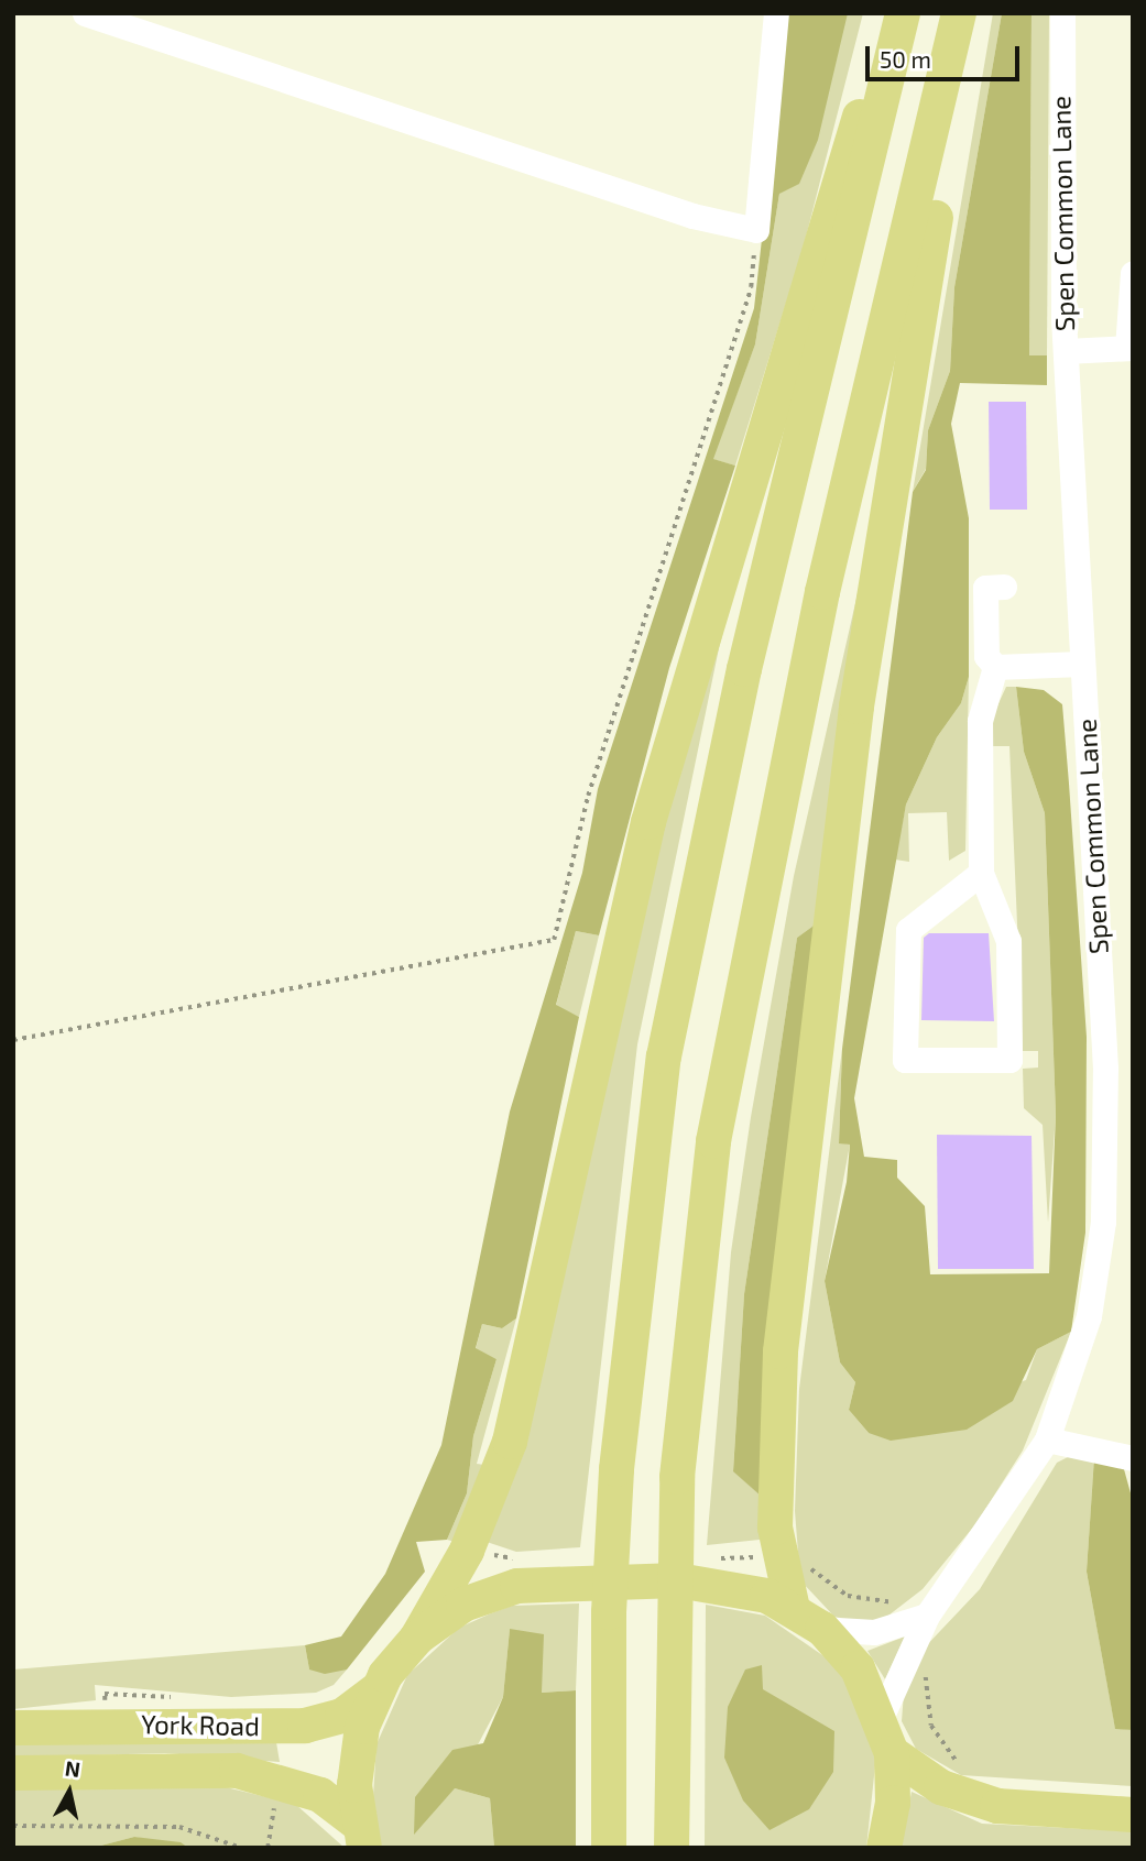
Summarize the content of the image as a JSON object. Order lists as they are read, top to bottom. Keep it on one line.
{"streets":{"highway":["York Road"],"street":["Spen Common Lane"]},"scale_bar":"50 m","north":"top"}
